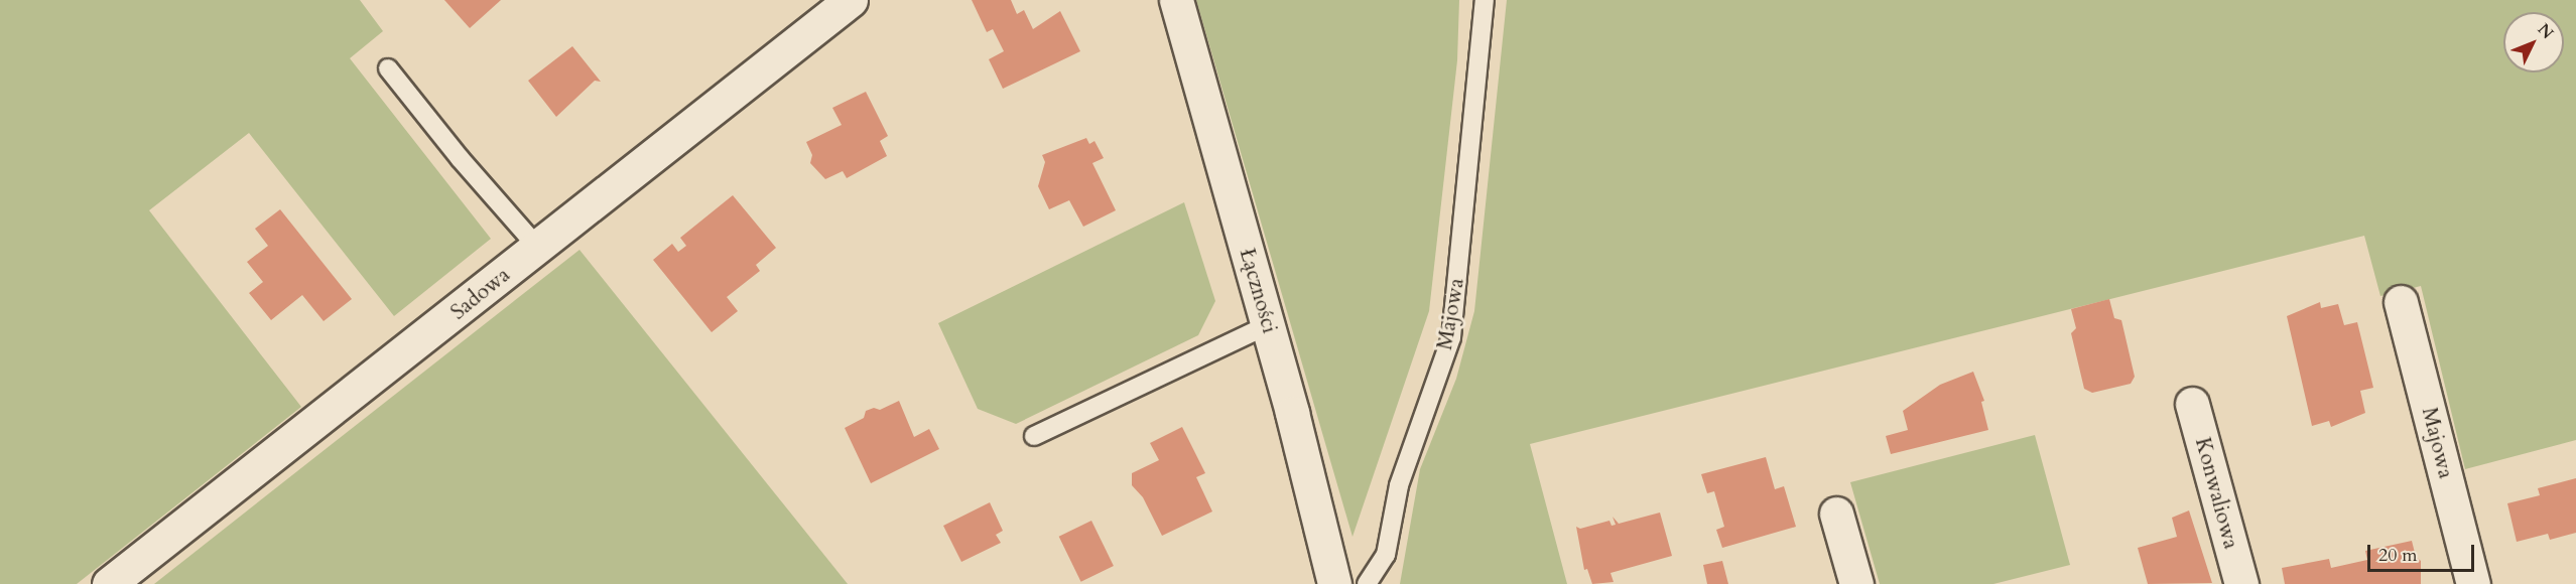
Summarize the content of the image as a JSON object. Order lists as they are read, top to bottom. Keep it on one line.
{"streets":{"street":["Łączności","Sadowa","Majowa","Konwaliowa"]},"scale_bar":"20 m","north":"top right"}
